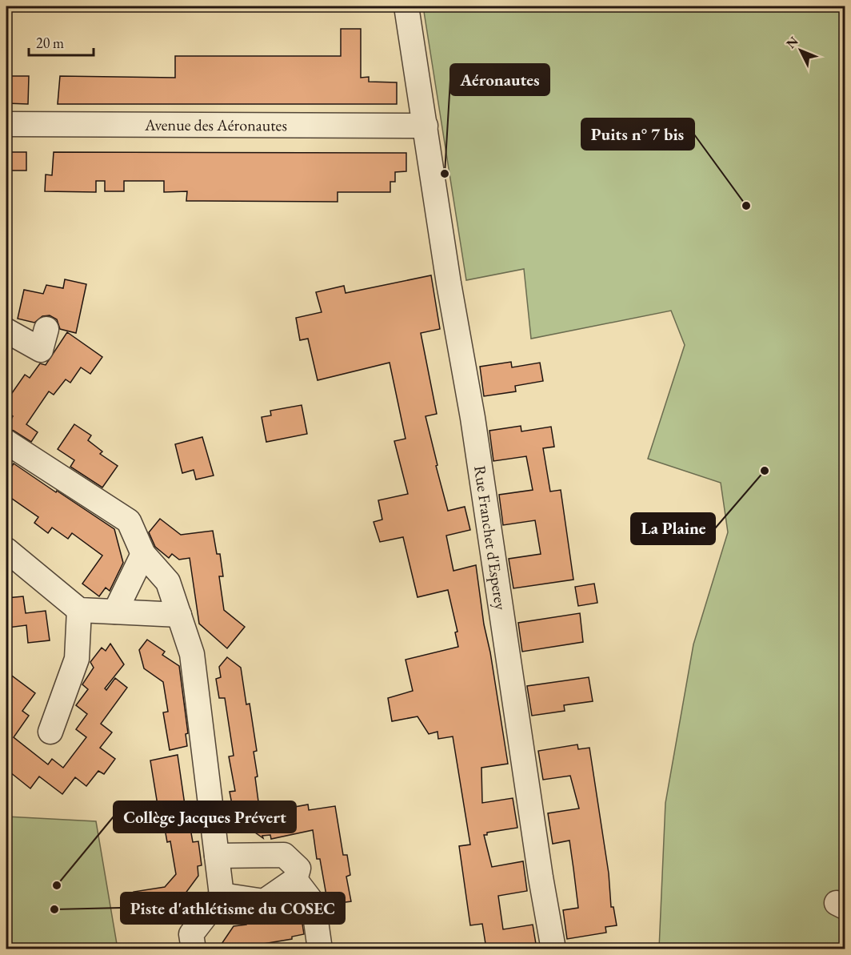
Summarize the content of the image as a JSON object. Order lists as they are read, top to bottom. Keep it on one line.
{"streets":{"street":["Avenue des Aéronautes","Rue Franchet d'Esperey"]},"crossings":[["Avenue des Aéronautes","Rue Franchet d'Esperey"]],"places":["Aéronautes","Puits n° 7 bis","La Plaine","Collège Jacques Prévert","Piste d'athlétisme du COSEC"],"scale_bar":"20 m","north":"top left"}
